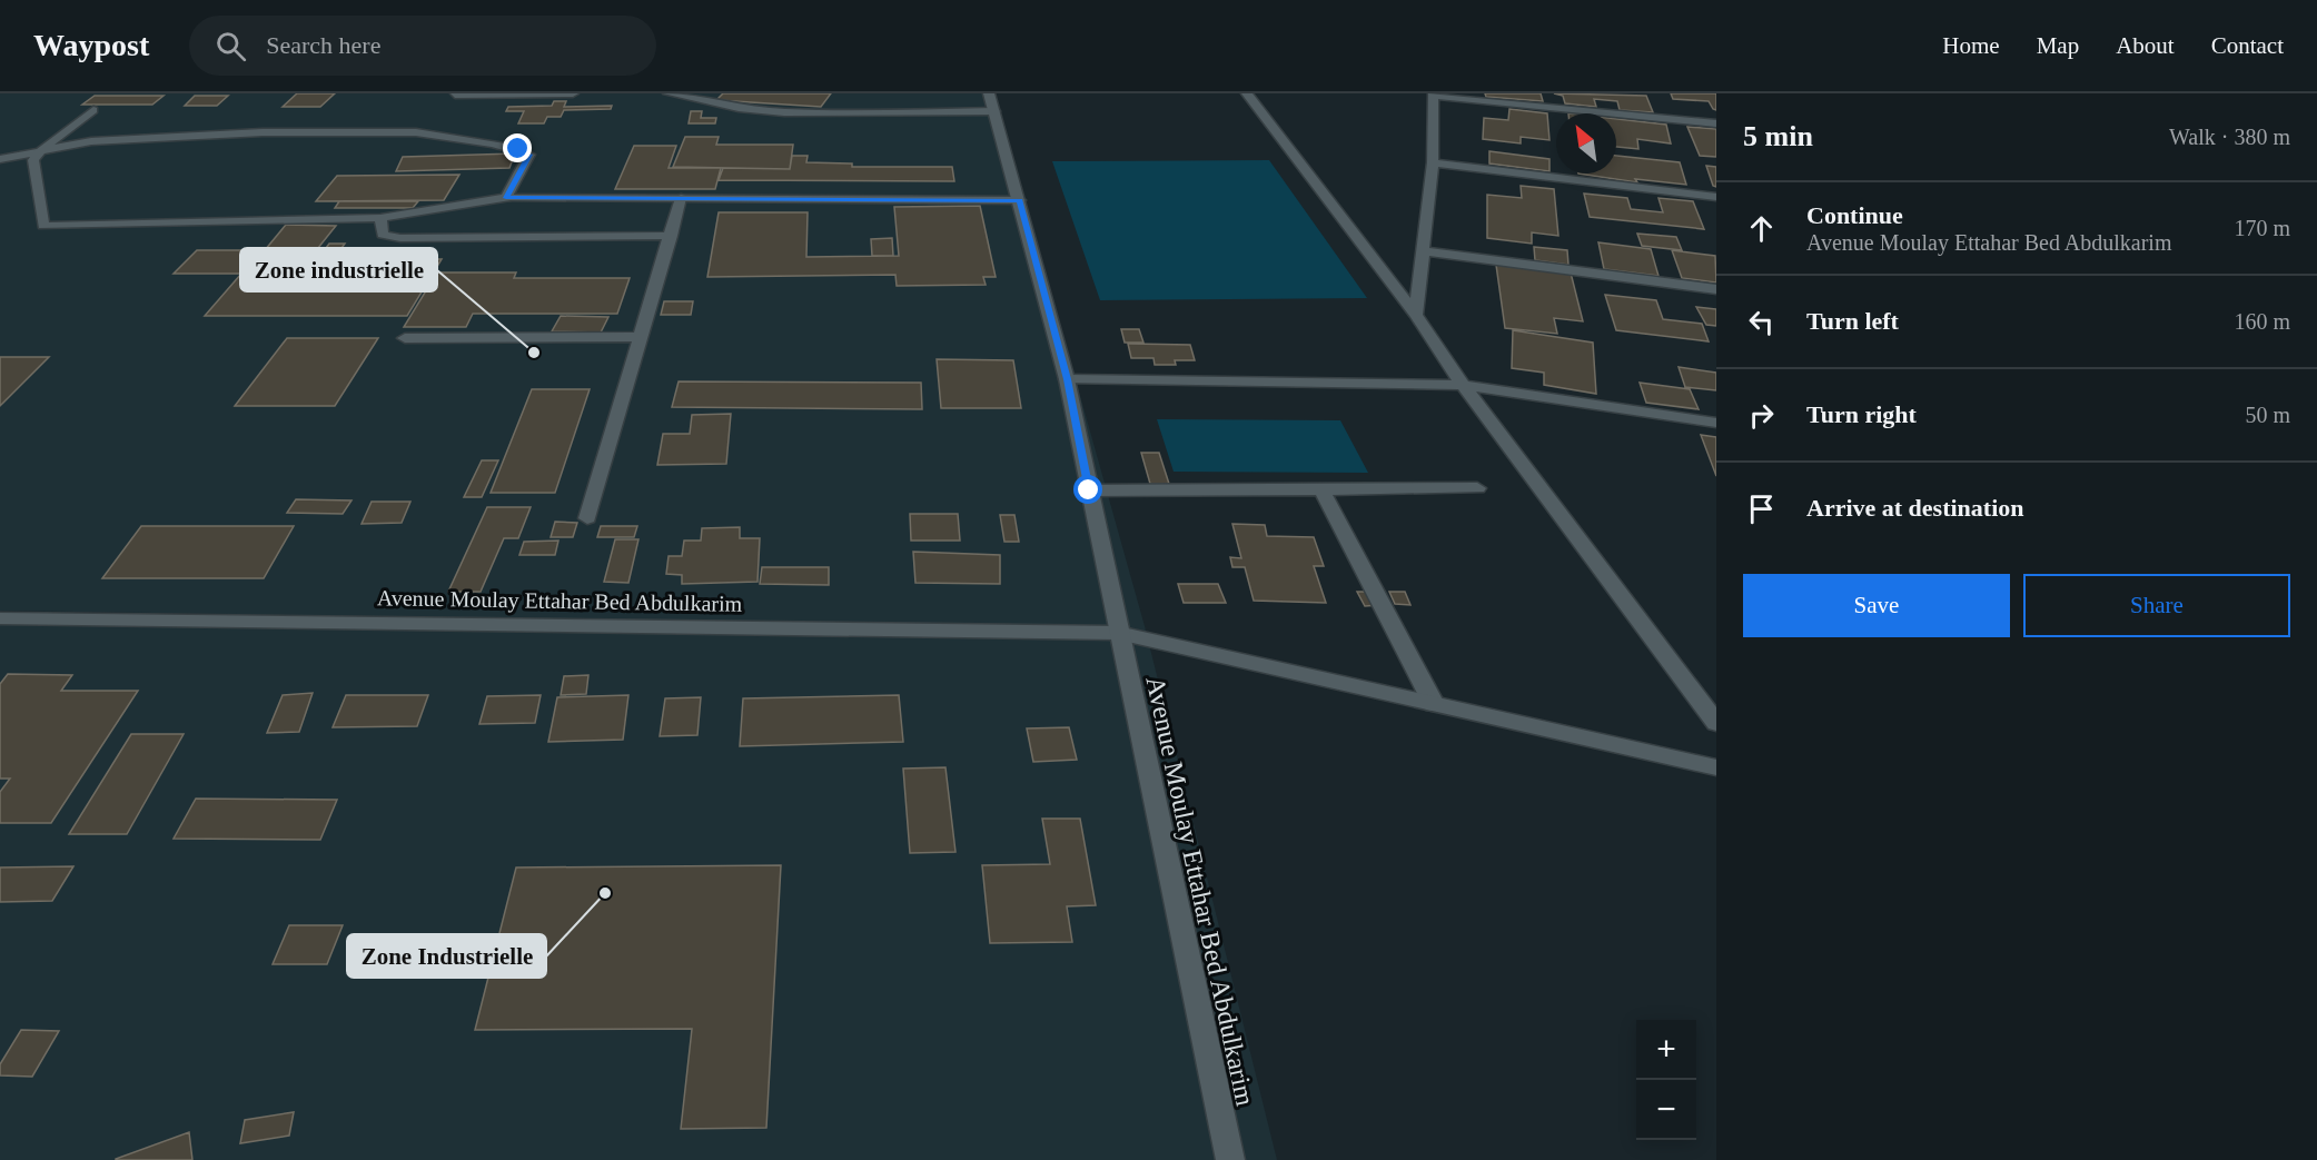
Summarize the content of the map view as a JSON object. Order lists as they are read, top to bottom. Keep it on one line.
{"streets":{"street":["Avenue Moulay Ettahar Bed Abdulkarim"]},"places":["Zone industrielle","Zone Industrielle"],"north":"top left","page":{"header":"Waypost","search":"Search here","nav":["Home","Map","About","Contact"],"heading":["5 min","Walk · 380 m"],"list":[["Continue","Avenue Moulay Ettahar Bed Abdulkarim","170 m"],["Turn left","160 m"],["Turn right","50 m"],"Arrive at destination"],"buttons":["Save","Share"],"map_buttons":["+","−"]}}
